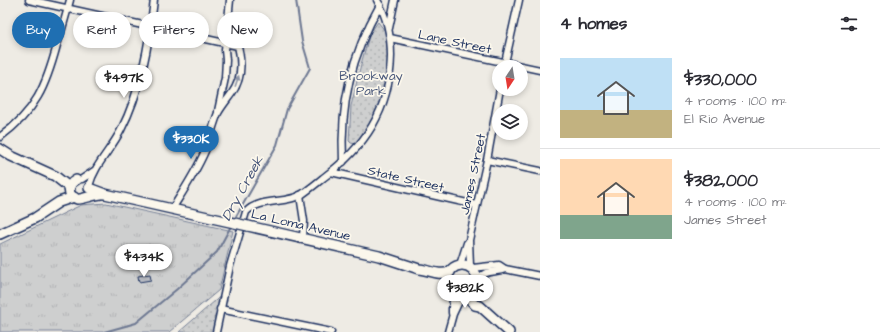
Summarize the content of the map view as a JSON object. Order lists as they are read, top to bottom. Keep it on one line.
{"streets":{"main road":["La Loma Avenue"],"street":["Lane Street","James Street","State Street"]},"crossings":[["James Street","State Street"],["James Street","La Loma Avenue"]],"water":["Dry Creek"],"parks":["Brookway Park"],"north":"bottom","page":{"heading":"4 homes","chip":["Buy","Rent","Filters","New"],"list":[{"name":"$330,000","note":"4 rooms · 100 m² · El Rio Avenue"},{"name":"$382,000","note":"4 rooms · 100 m² · James Street"}],"price":["$497K","$330K","$434K","$382K"]}}
